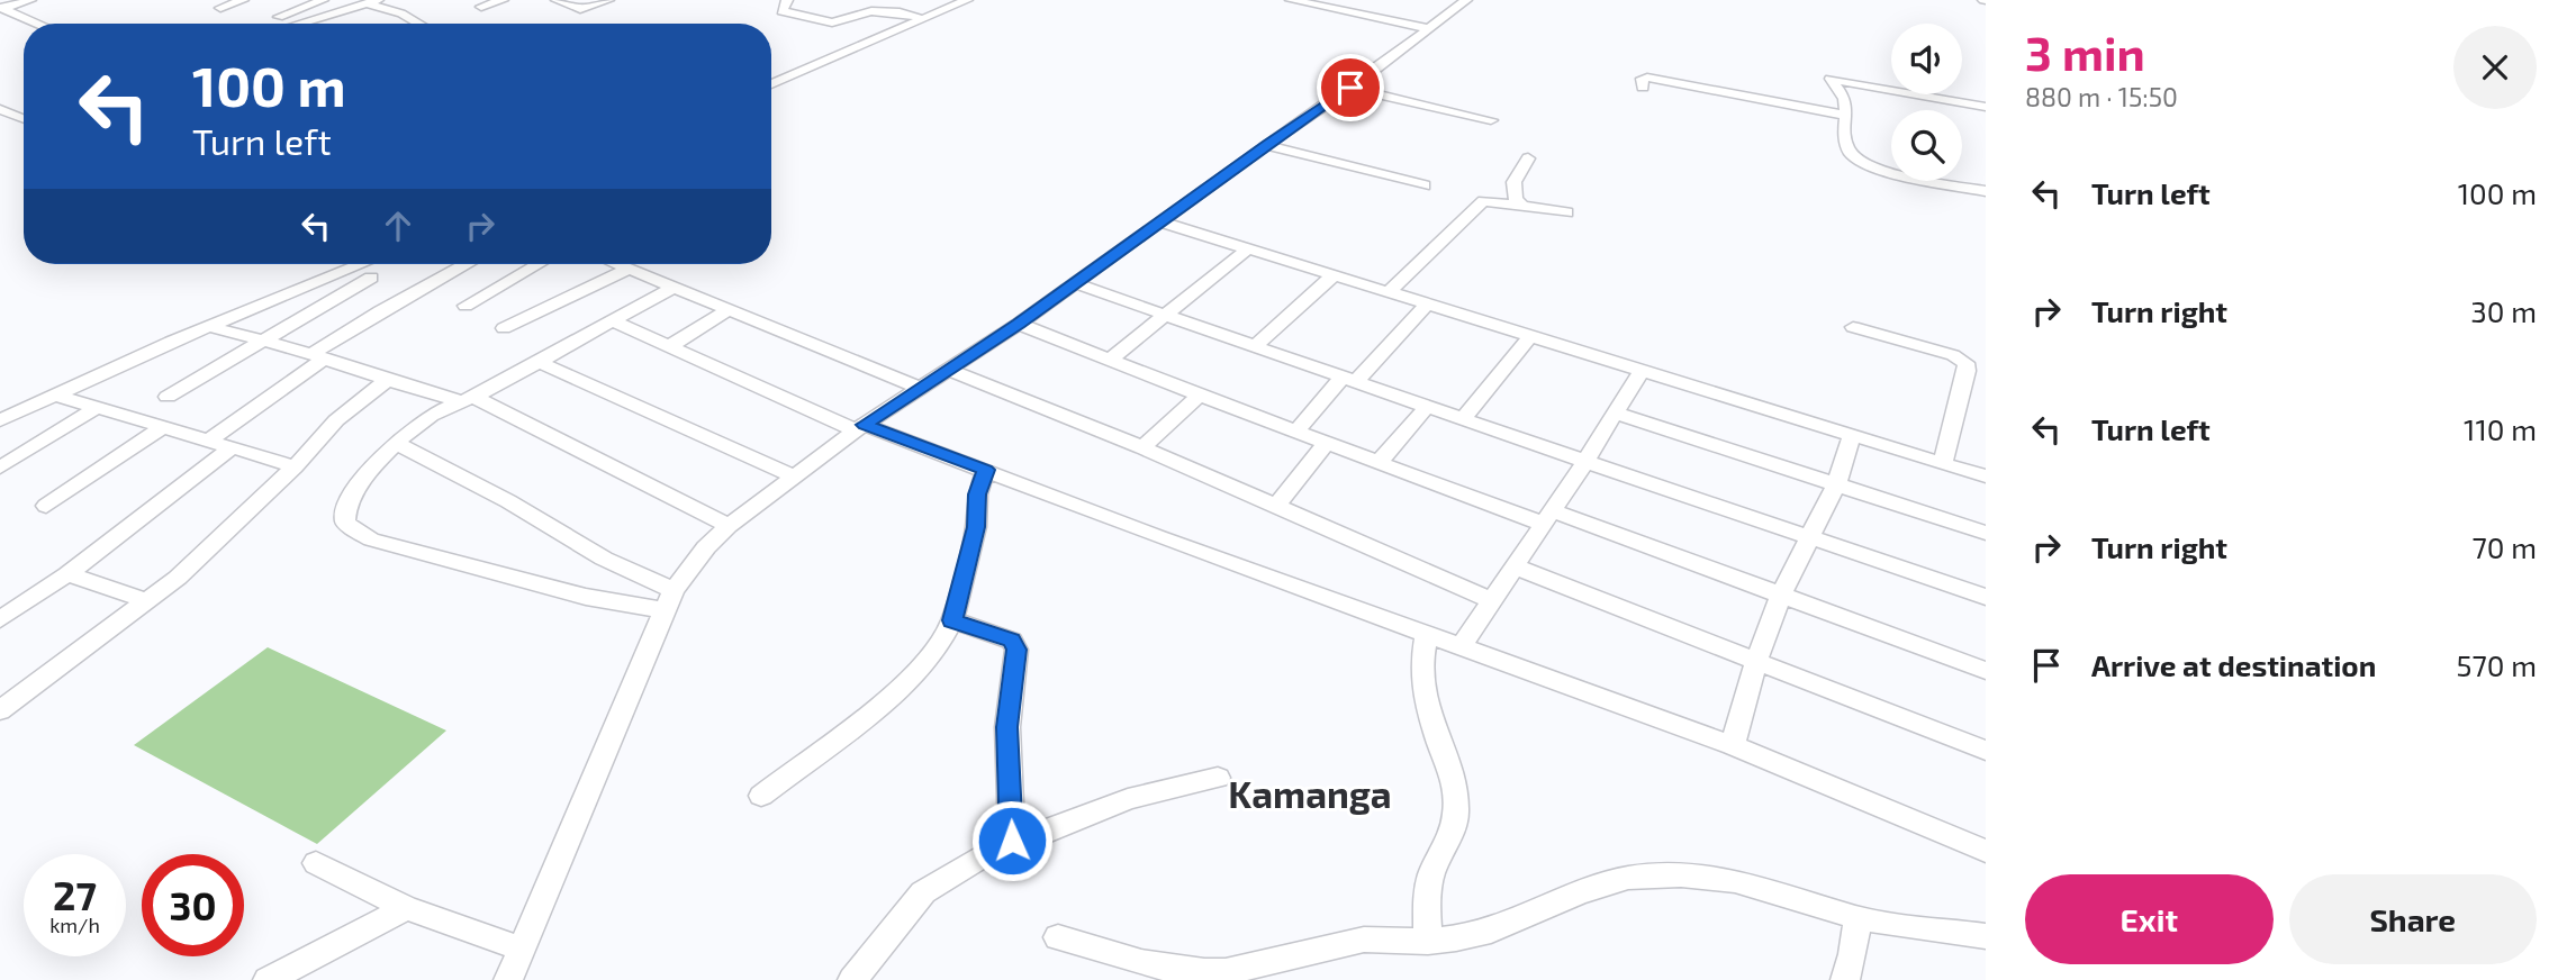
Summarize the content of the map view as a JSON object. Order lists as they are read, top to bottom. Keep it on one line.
{"districts":["Kamanga"],"page":{"heading":["3 min","880 m · 15:50"],"turn":["100 m","Turn left"],"list":[{"name":"Turn left","value":"100 m"},{"name":"Turn right","value":"30 m"},{"name":"Turn left","value":"110 m"},{"name":"Turn right","value":"70 m"},{"name":"Arrive at destination","value":"570 m"}],"speed":"27 km/h","limit":"30","buttons":["Exit","Share"]}}
